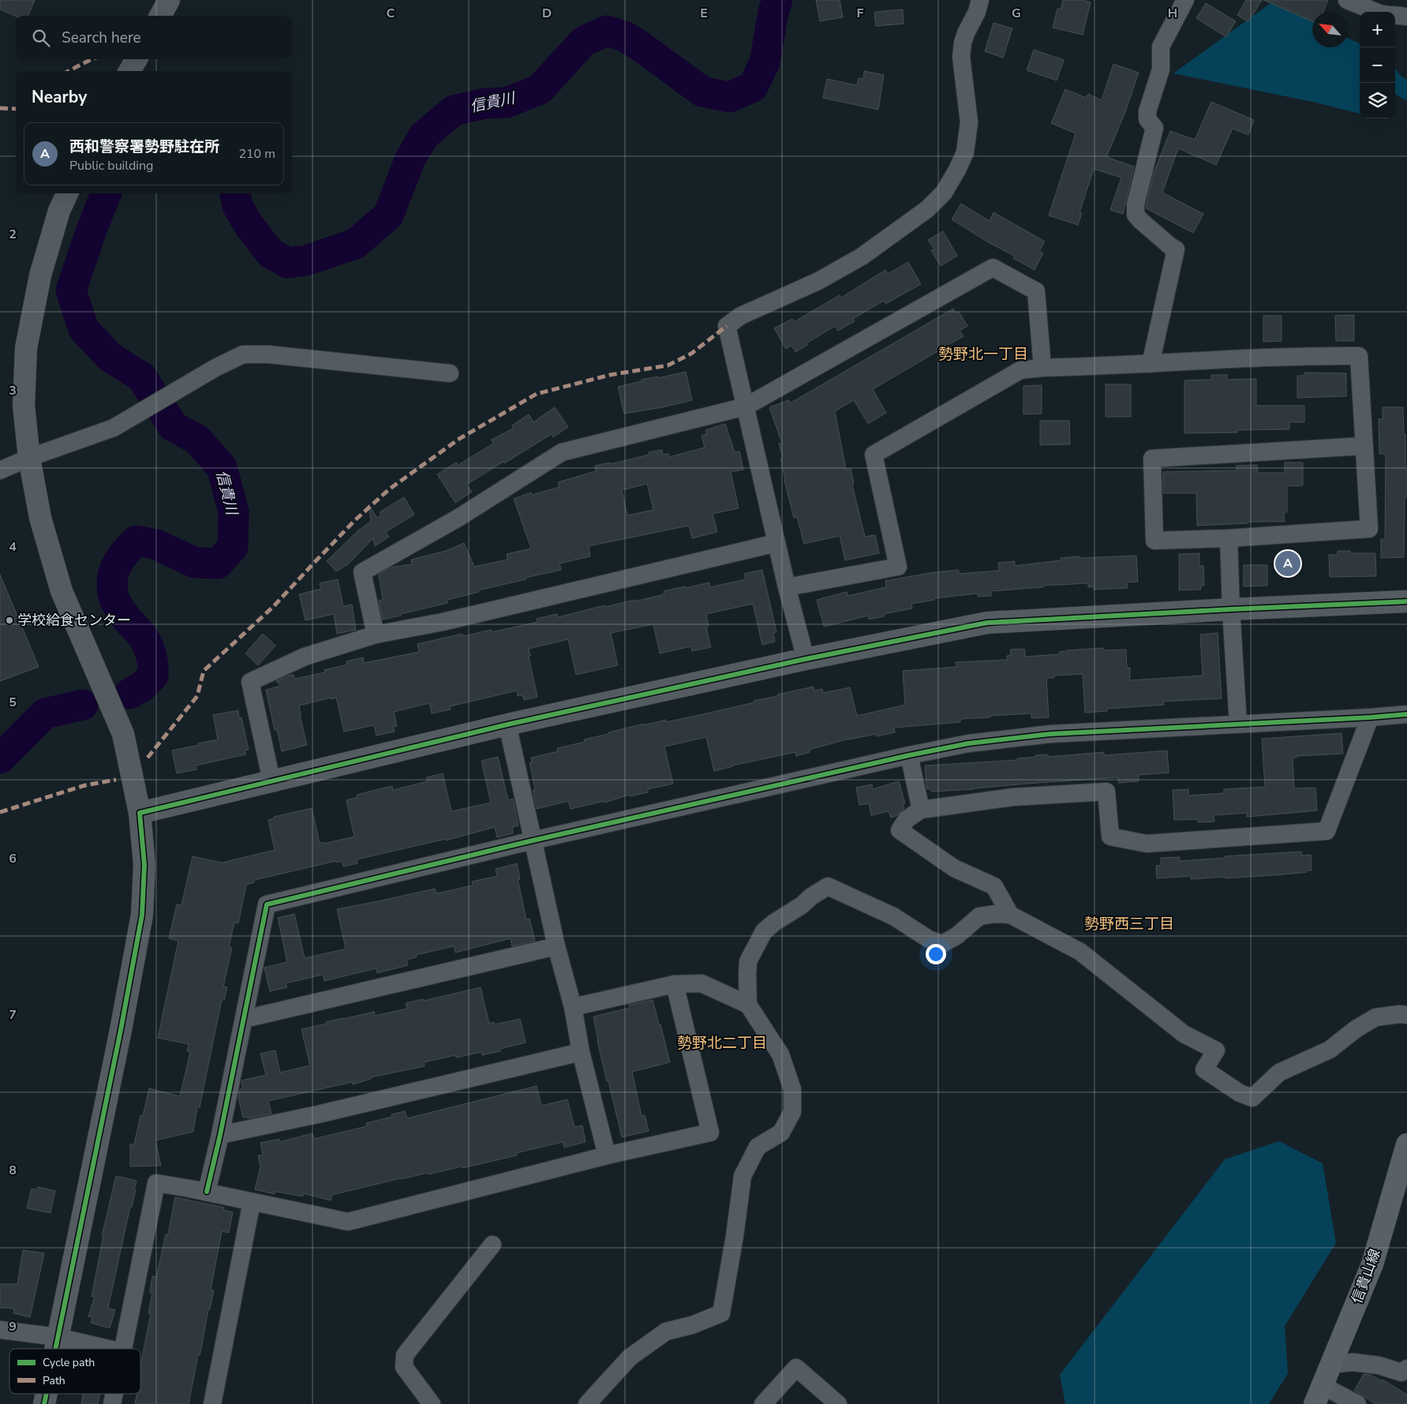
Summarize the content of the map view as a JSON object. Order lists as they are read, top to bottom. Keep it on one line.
{"streets":{"main road":["信貴山線"]},"districts":["勢野北一丁目","勢野西三丁目","勢野北二丁目"],"water":["信貴川"],"places":["学校給食センター"],"legend":["Cycle path","Path"],"north":"top left","page":{"map_buttons":["+","−"],"search":"Search here","heading":"Nearby","list":[{"mark":"A","name":"西和警察署勢野駐在所","note":"Public building","value":"210 m"}],"pins":"A"},"grid":{"columns":["C","D","E","F","G","H"],"rows":["2","3","4","5","6","7","8","9"]}}
